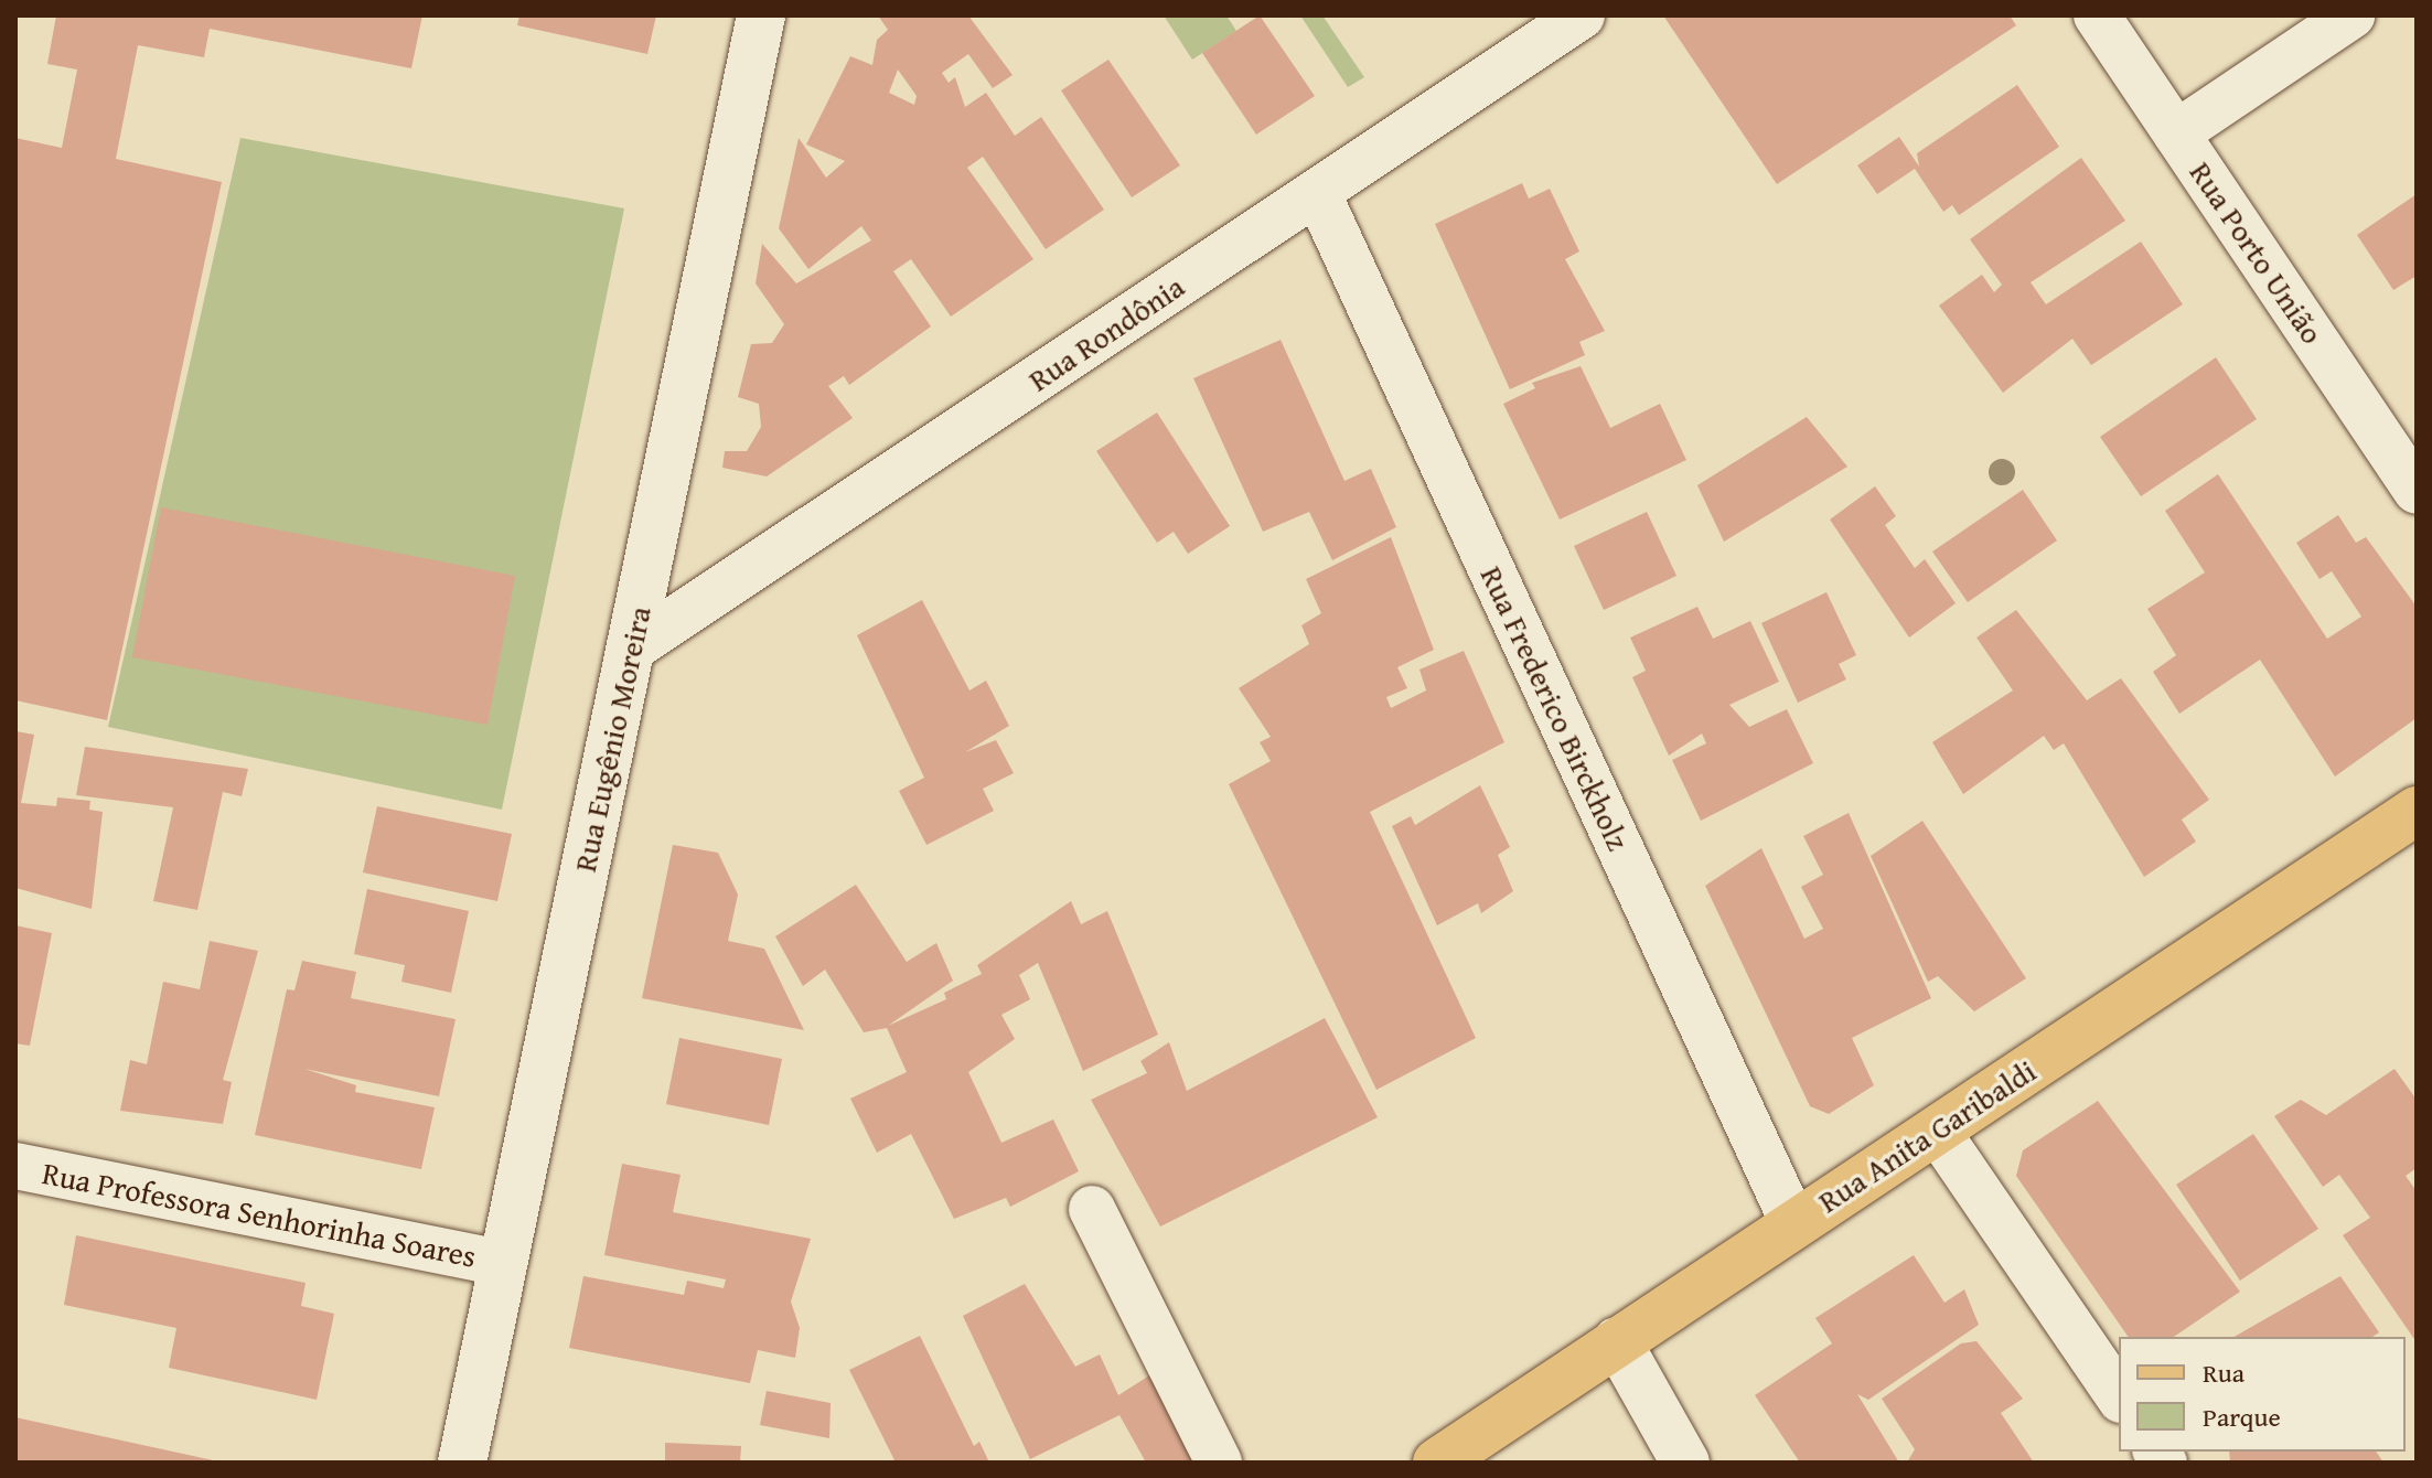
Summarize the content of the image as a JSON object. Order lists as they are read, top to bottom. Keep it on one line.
{"streets":{"main road":["Rua Anita Garibaldi"],"street":["Rua Porto União","Rua Rondônia","Rua Frederico Birckholz","Rua Eugênio Moreira","Rua Professora Senhorinha Soares"]},"crossings":[["Rua Rondônia","Rua Frederico Birckholz"],["Rua Rondônia","Rua Eugênio Moreira"],["Rua Frederico Birckholz","Rua Anita Garibaldi"],["Rua Eugênio Moreira","Rua Professora Senhorinha Soares"]],"legend":["Rua","Parque"]}
